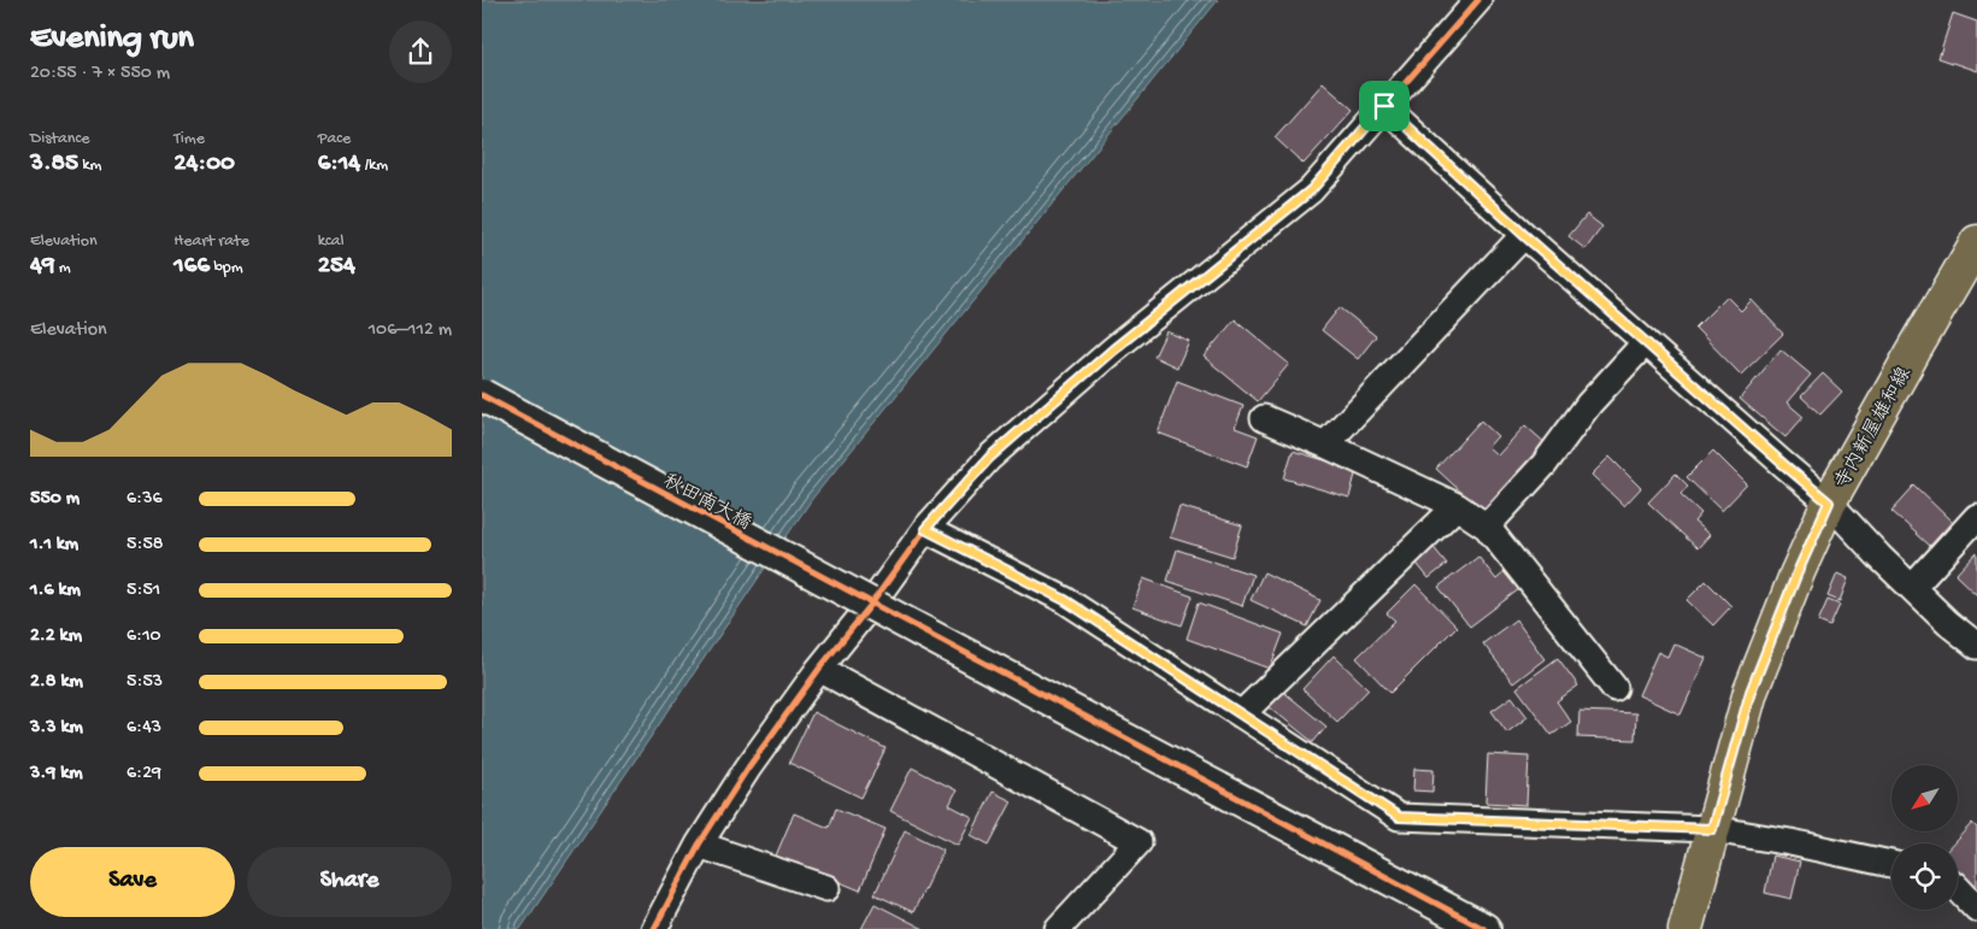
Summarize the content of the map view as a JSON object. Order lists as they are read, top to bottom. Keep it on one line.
{"streets":{"main road":["寺内新屋雄和線"],"street":["秋田南大橋"]},"north":"bottom left","page":{"heading":["Evening run","20:55 · 7 × 550 m"],"stats":[["Distance","3.85 km"],["Time","24:00"],["Pace","6:14 /km"],["Elevation","49 m"],["Heart rate","166 bpm"],["kcal","254"]],"chart":["Elevation","106–112 m"],"list":[{"name":"550 m","note":"6:36"},{"name":"1.1 km","note":"5:58"},{"name":"1.6 km","note":"5:51"},{"name":"2.2 km","note":"6:10"},{"name":"2.8 km","note":"5:53"},{"name":"3.3 km","note":"6:43"},{"name":"3.9 km","note":"6:29"}],"buttons":["Save","Share"]}}
